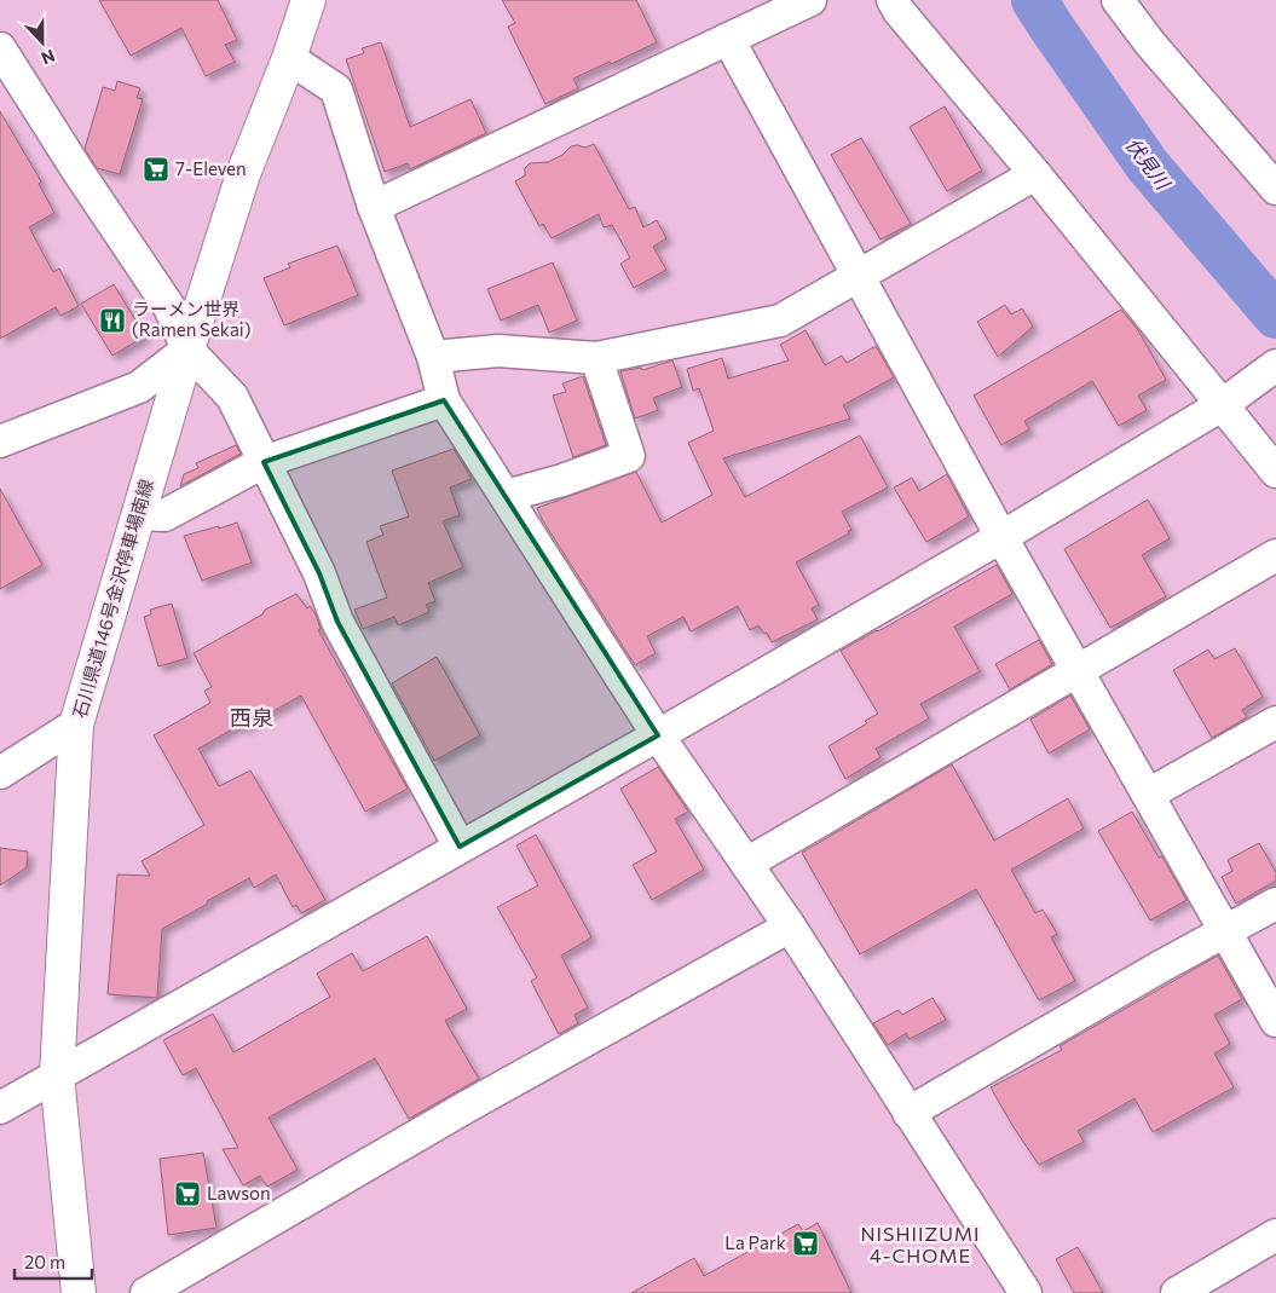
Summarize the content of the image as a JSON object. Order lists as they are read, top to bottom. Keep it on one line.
{"streets":{"main road":["石川県道146号金沢停車場南線"]},"districts":["西泉","NISHIIZUMI 4-CHOME"],"water":["伏見川"],"places":{"supermarket":["7-Eleven","Lawson","La Park"],"restaurant":["ラーメン世界 (Ramen Sekai)"]},"scale_bar":"20 m","north":"bottom"}
